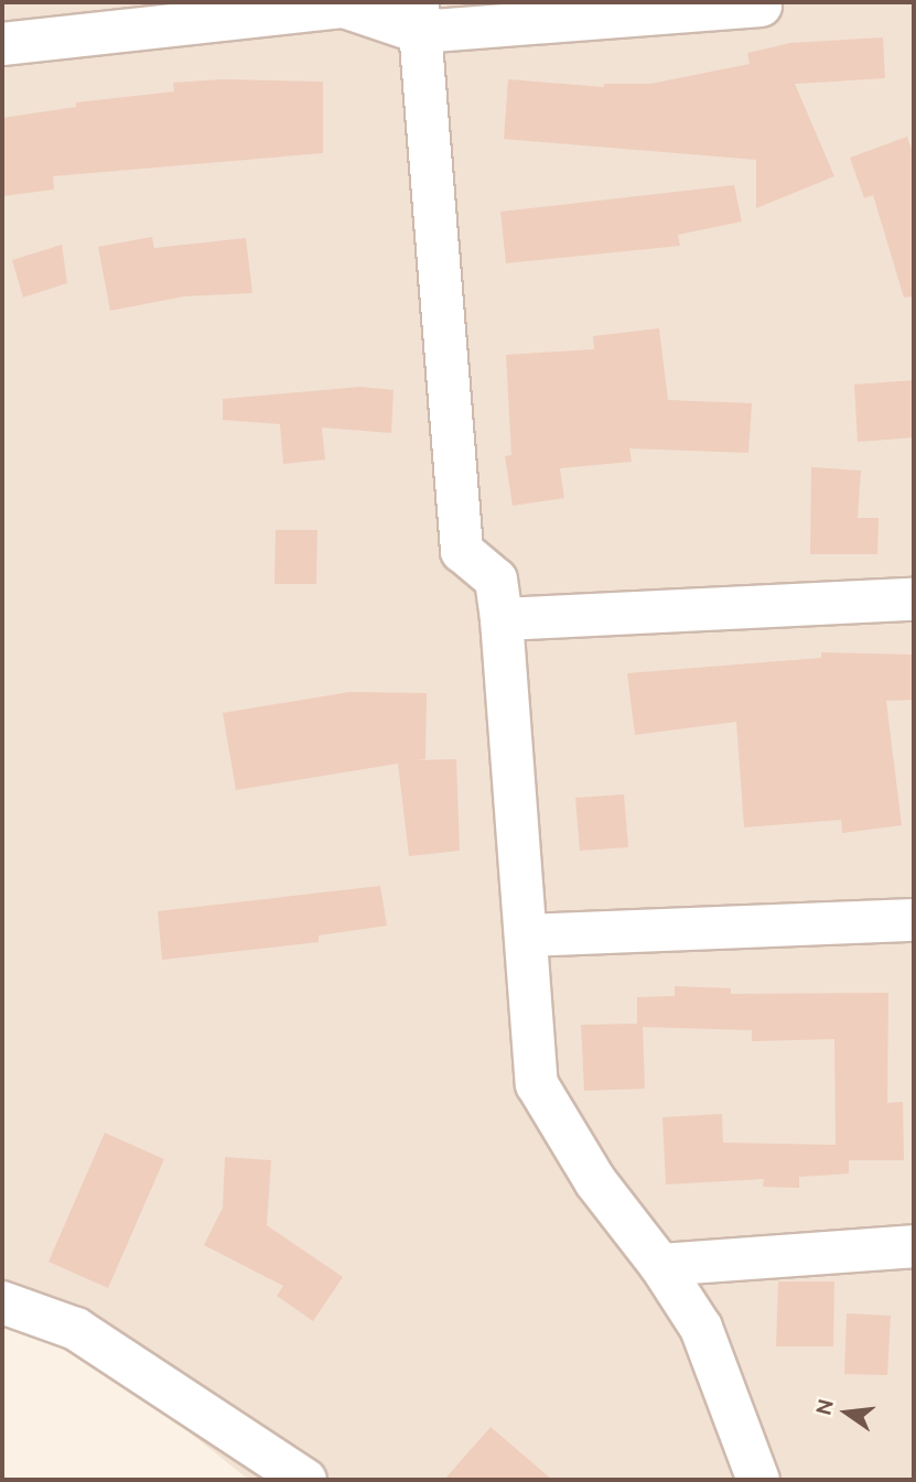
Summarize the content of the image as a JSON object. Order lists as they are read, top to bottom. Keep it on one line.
{"north":"left"}
